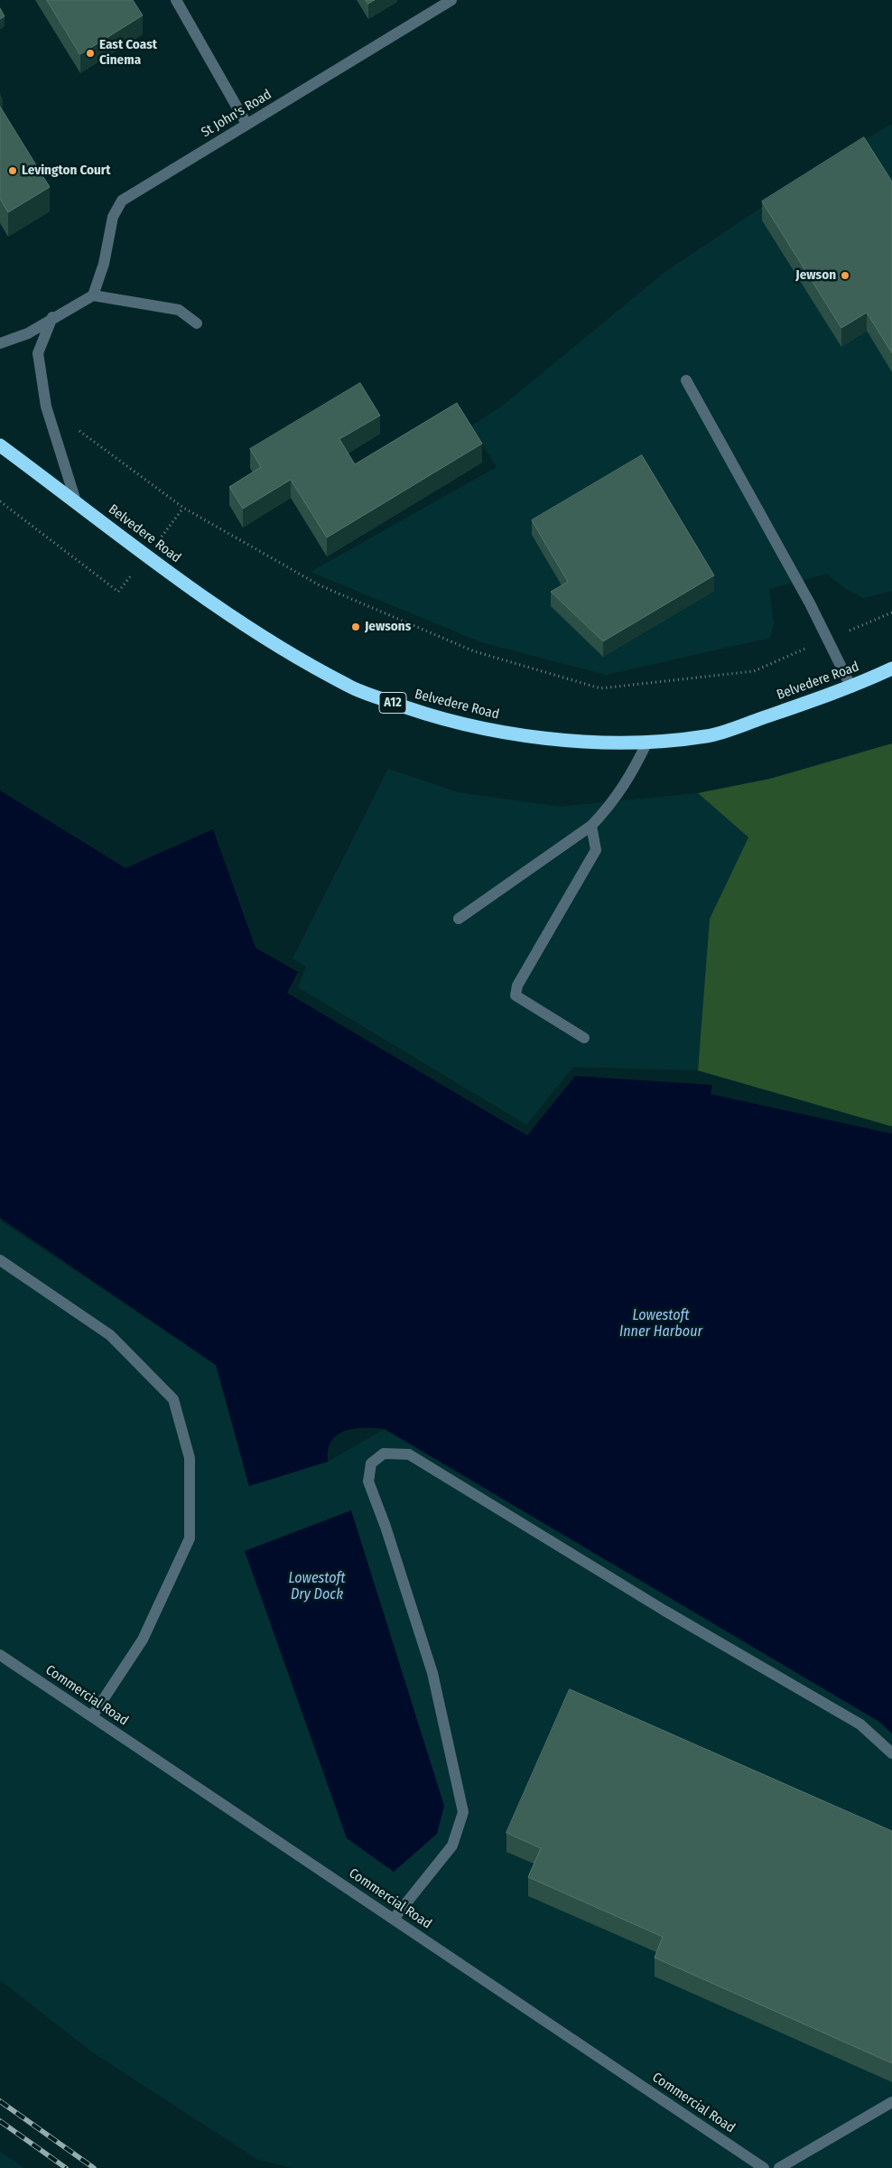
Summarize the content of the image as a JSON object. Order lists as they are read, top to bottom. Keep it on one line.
{"streets":{"highway":["Belvedere Road","A12"],"street":["St John's Road","Commercial Road"]},"water":["Lowestoft Inner Harbour","Lowestoft Dry Dock"],"places":["East Coast Cinema","Levington Court","Jewson","Jewsons"]}
